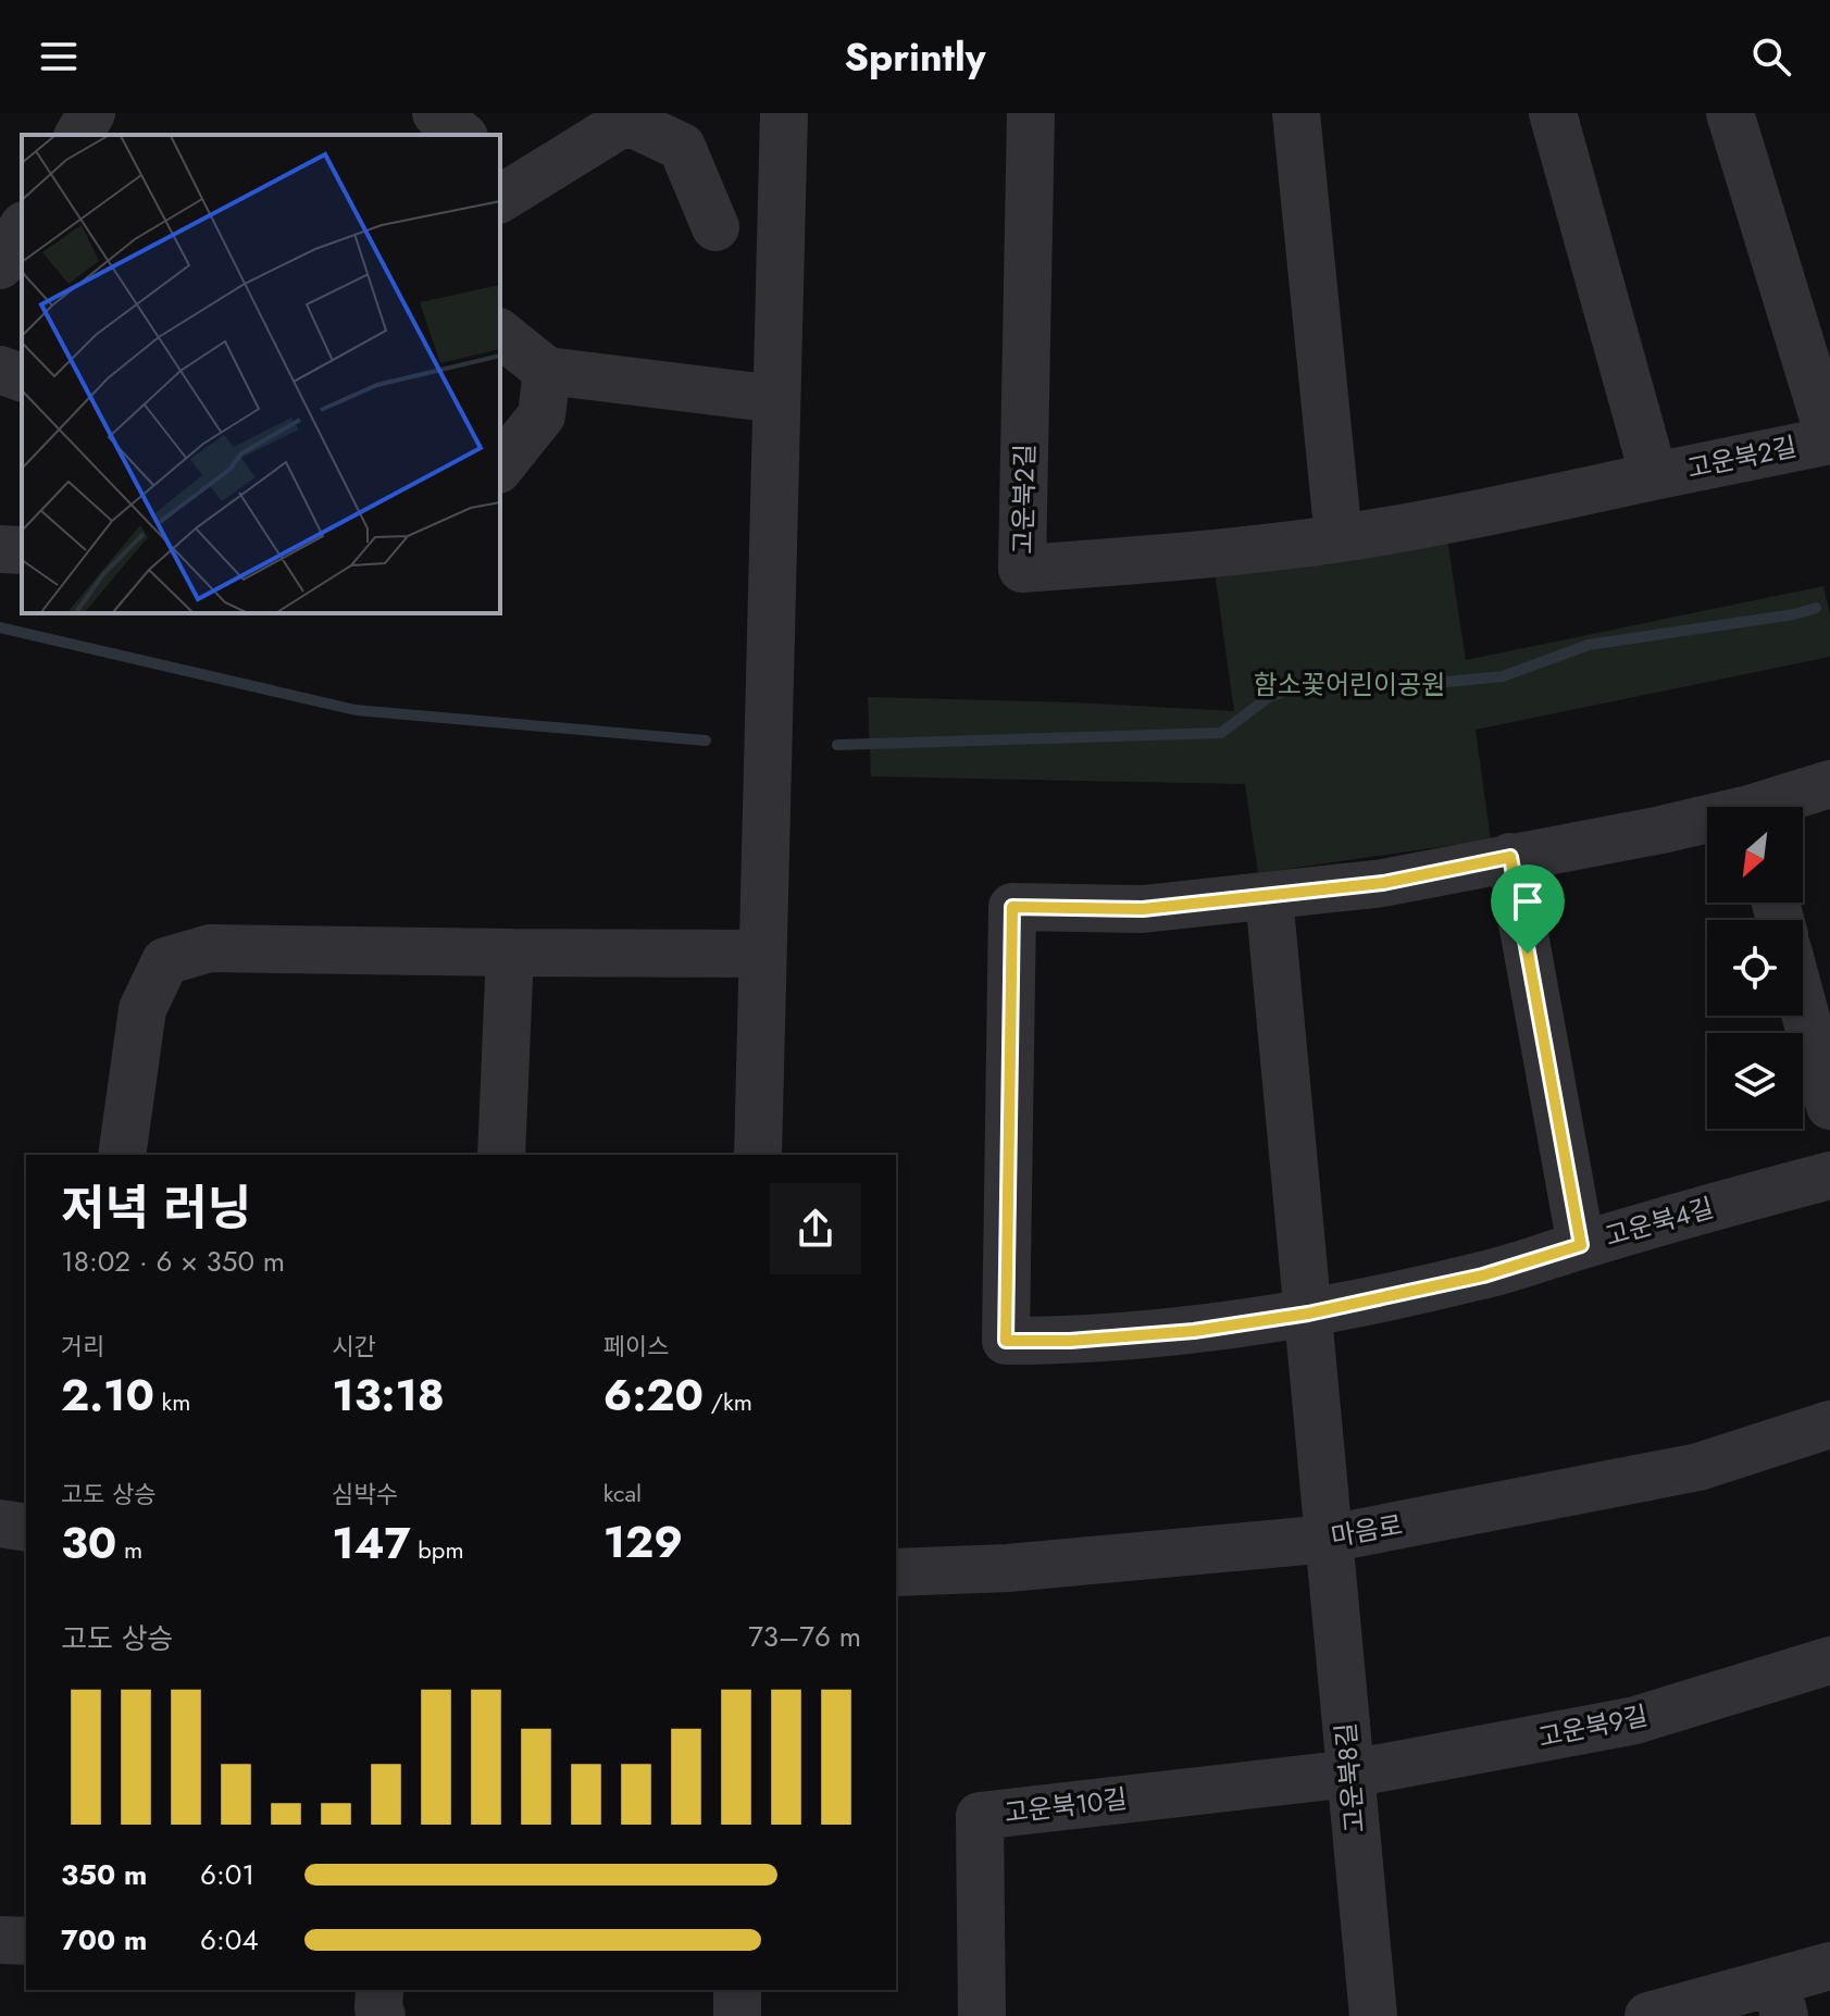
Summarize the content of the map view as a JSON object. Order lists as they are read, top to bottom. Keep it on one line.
{"streets":{"street":["고운북2길","고운북4길","마음로","고운북9길","고운북8길","고운북10길"]},"crossings":[["고운북4길","고운북8길"],["마음로","고운북8길"],["고운북9길","고운북8길"],["고운북9길","고운북10길"],["고운북8길","고운북10길"]],"parks":["함소꽃어린이공원"],"north":"bottom left","page":{"header":"Sprintly","heading":["저녁 러닝","18:02 · 6 × 350 m"],"stats":[["거리","2.10 km"],["시간","13:18"],["페이스","6:20 /km"],["고도 상승","30 m"],["심박수","147 bpm"],["kcal","129"]],"chart":["고도 상승","73–76 m"],"list":[{"name":"350 m","note":"6:01"},{"name":"700 m","note":"6:04"}]}}
